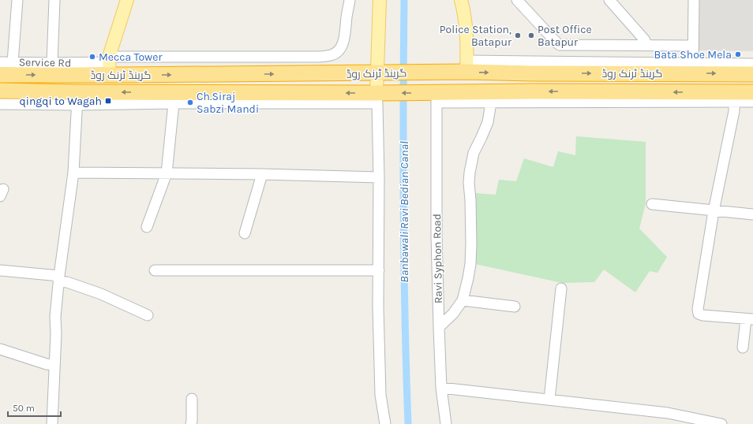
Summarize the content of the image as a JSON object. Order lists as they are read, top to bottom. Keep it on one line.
{"streets":{"highway":["گرینڈ ٹرنک روڈ"],"street":["Service Rd","Ravi Syphon Road"]},"crossings":[["Service Rd","گرینڈ ٹرنک روڈ"],["گرینڈ ٹرنک روڈ","Ravi Syphon Road"]],"water":["Banbawali Ravi Bedian Canal"],"places":{"other":["Police Station, Batapur","Post Office Batapur","Bata Shoe Mela","Mecca Tower","Ch.Siraj Sabzi Mandi"],"transit":["qingqi to Wagah"]},"scale_bar":"50 m"}
